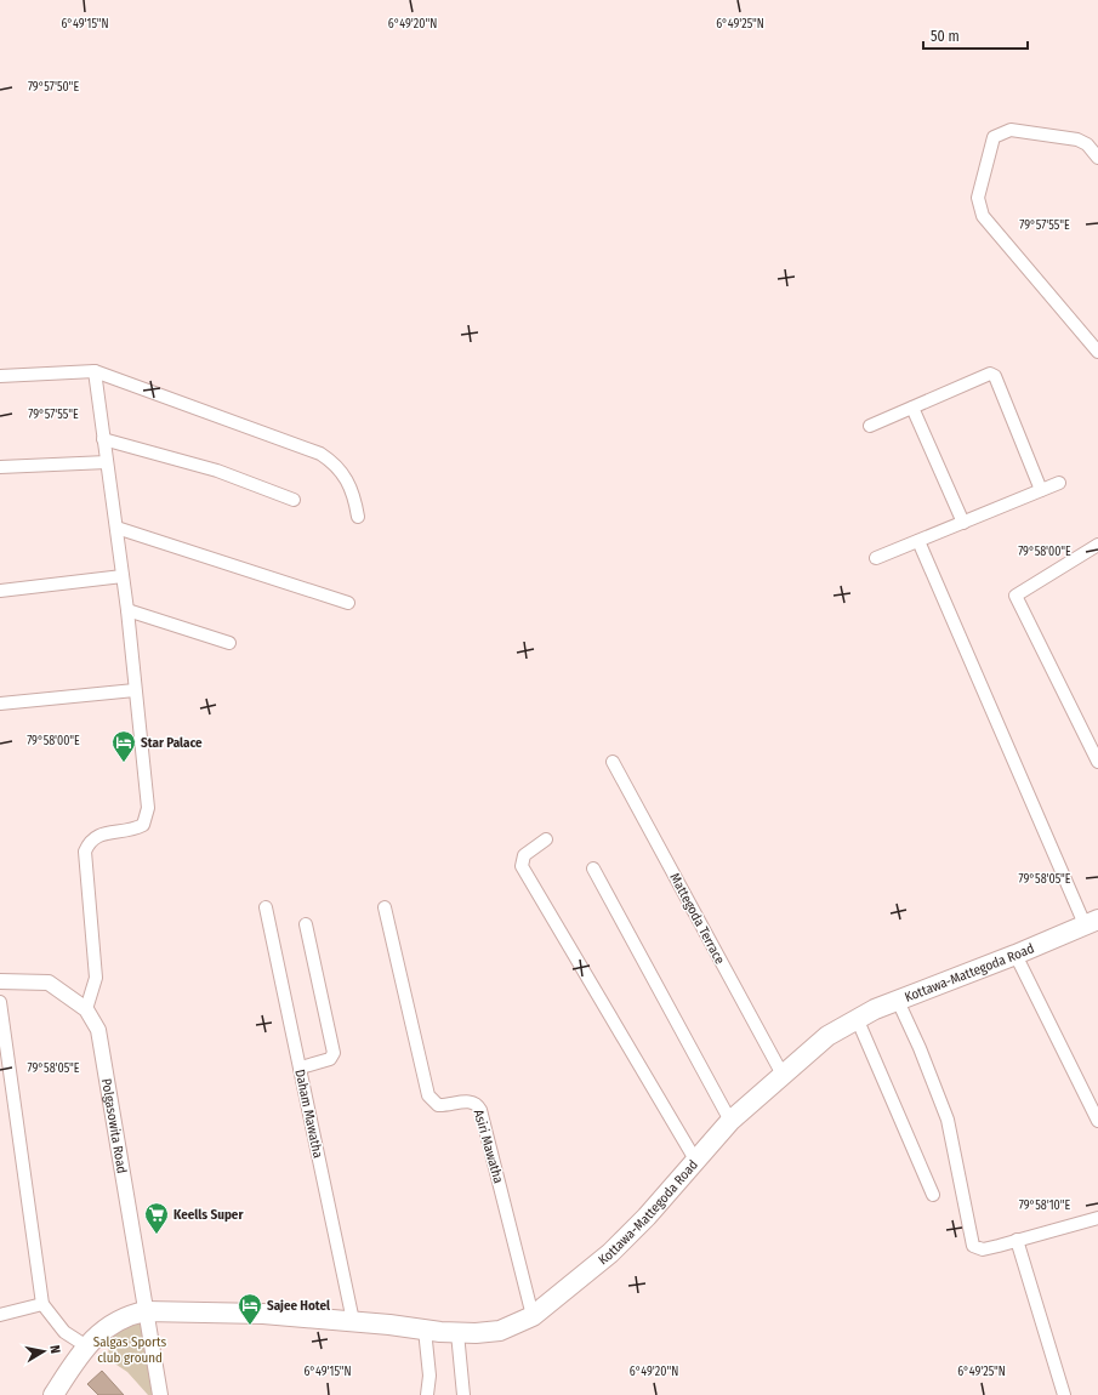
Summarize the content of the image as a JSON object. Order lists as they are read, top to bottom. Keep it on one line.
{"streets":{"main road":["Kottawa-Mattegoda Road"],"street":["Mattegoda Terrace","Daham Mawatha","Polgasowita Road","Asiri Mawatha"]},"crossings":[["Mattegoda Terrace","Kottawa-Mattegoda Road"],["Kottawa-Mattegoda Road","Daham Mawatha"],["Kottawa-Mattegoda Road","Polgasowita Road"],["Kottawa-Mattegoda Road","Asiri Mawatha"]],"parks":["Salgas Sports club ground"],"places":{"hotel":["Star Palace","Sajee Hotel"],"supermarket":["Keells Super"]},"scale_bar":"50 m","north":"right","coordinates":["6°49'15\"N","6°49'20\"N","6°49'25\"N","79°57'50\"E","79°57'55\"E","79°58'00\"E","79°58'05\"E","79°58'10\"E"]}
